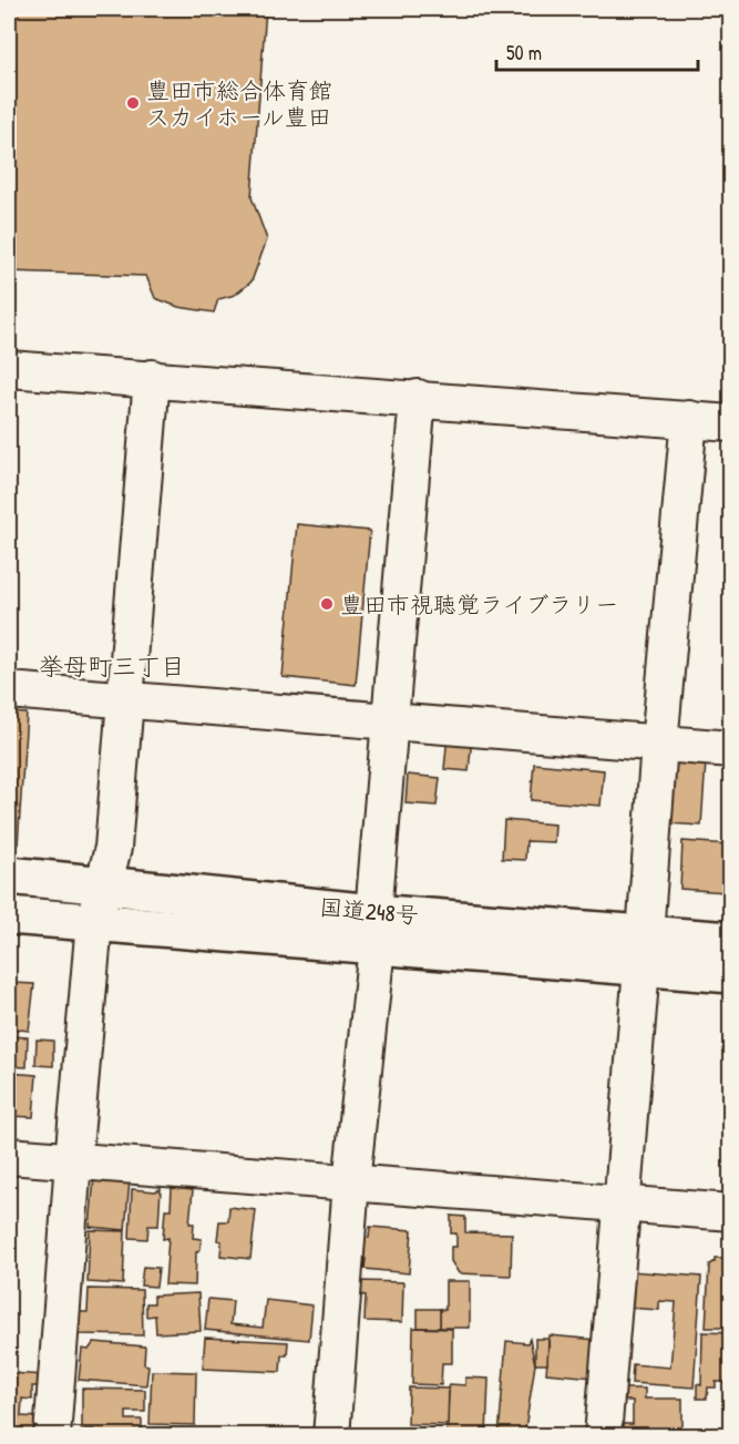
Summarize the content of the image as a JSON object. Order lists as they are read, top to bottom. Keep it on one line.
{"streets":{"highway":["国道248号"]},"districts":["挙母町三丁目"],"places":["豊田市総合体育館 スカイホール豊田","豊田市視聴覚ライブラリー"],"scale_bar":"50 m"}
